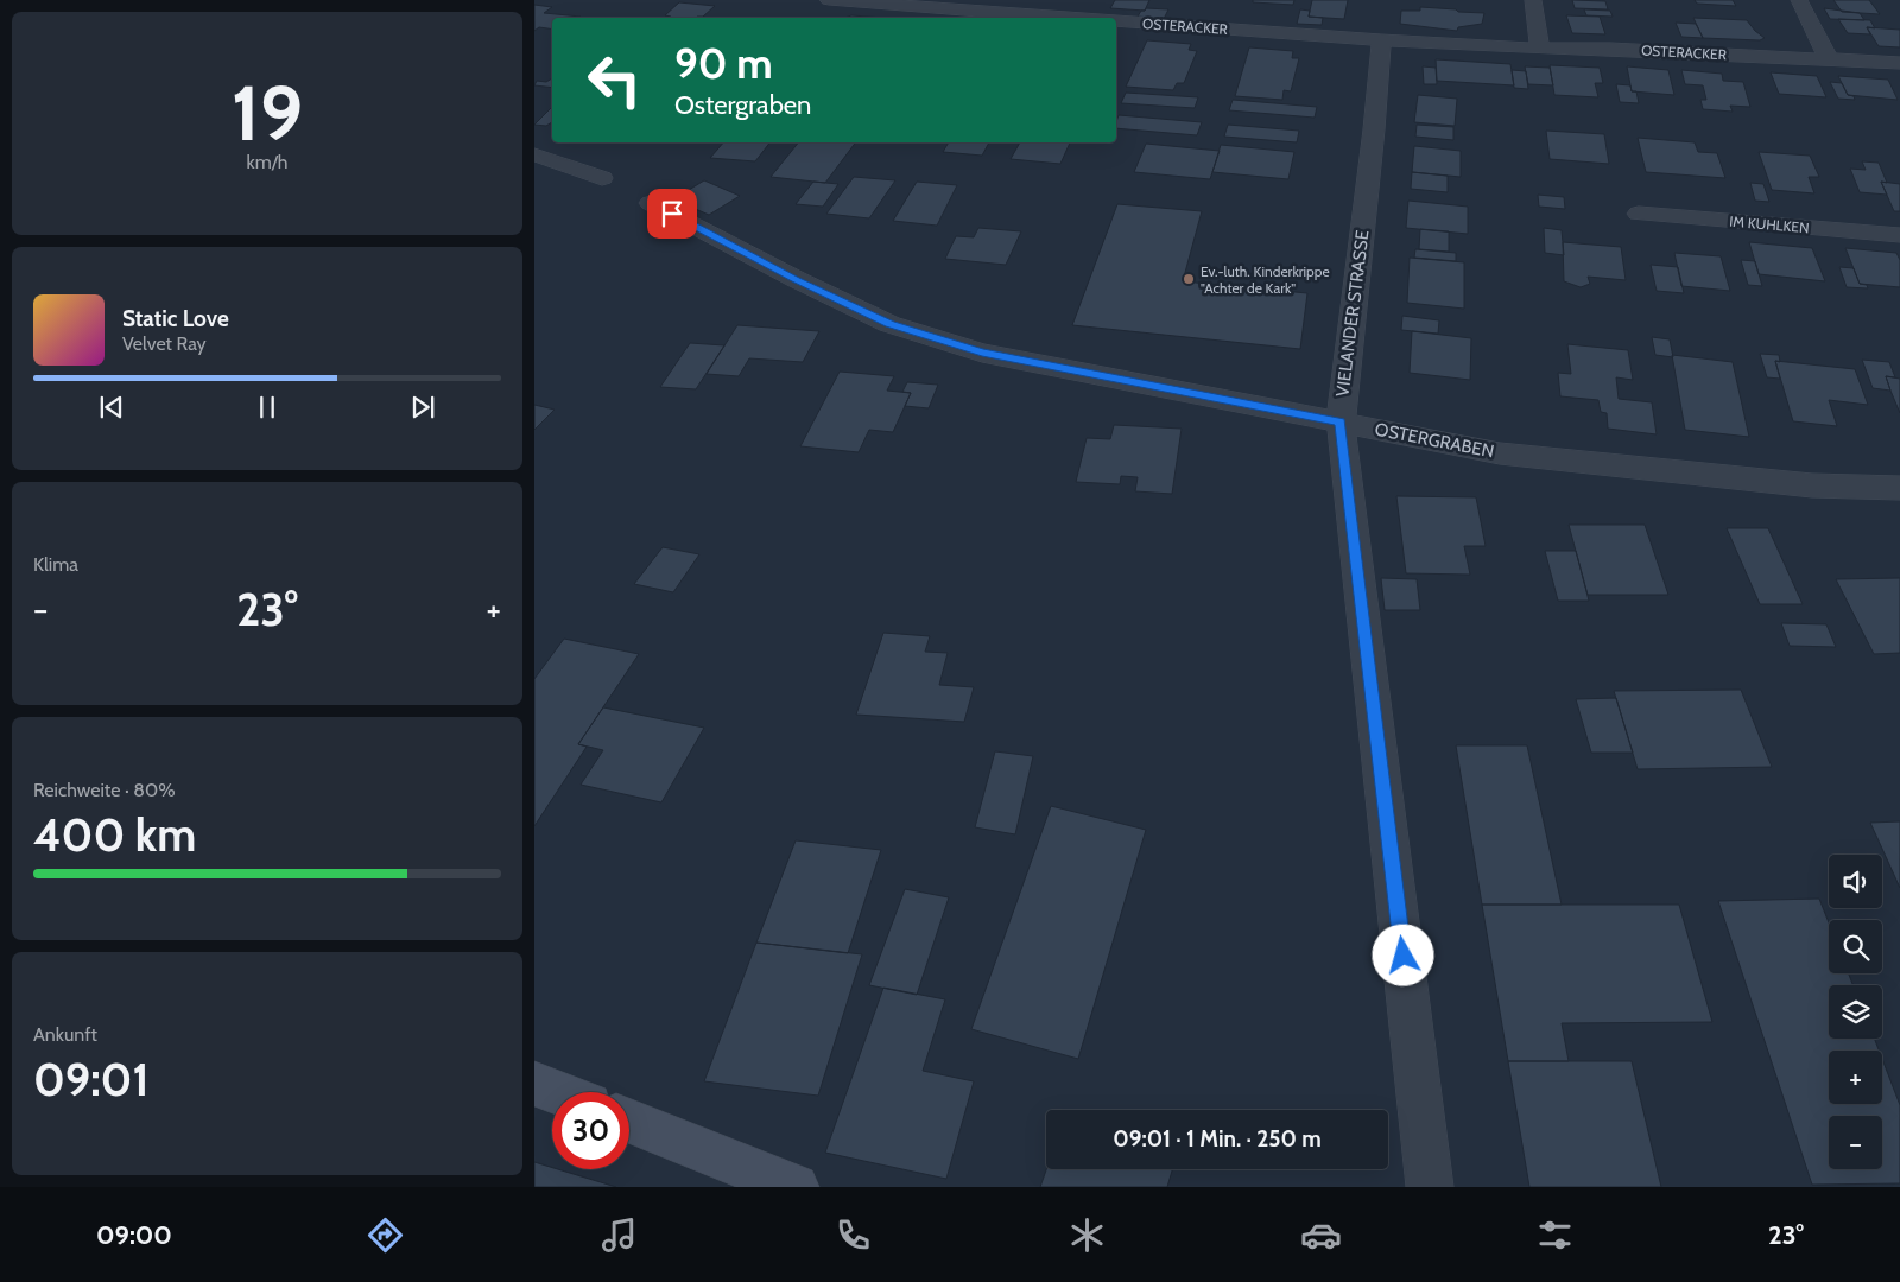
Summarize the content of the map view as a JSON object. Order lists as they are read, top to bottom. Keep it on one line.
{"streets":{"street":["OSTERACKER","IM KUHLKEN","VIELANDER STRASSE","OSTERGRABEN"]},"crossings":[["OSTERACKER","VIELANDER STRASSE"],["VIELANDER STRASSE","OSTERGRABEN"]],"places":["Ev.-luth. Kinderkrippe \"Achter de Kark\""],"page":{"tile":[["19","km/h"],"Klima",["Reichweite · 80%","400 km"],["Ankunft","09:01"]],"turn":["90 m","Ostergraben"],"song":["Static Love","Velvet Ray"],"heat":["−","23°","+"],"map_buttons":["+","−"],"limit":"30","trip":"09:01 · 1 Min. · 250 m","tabs":["09:00","23°"]}}
